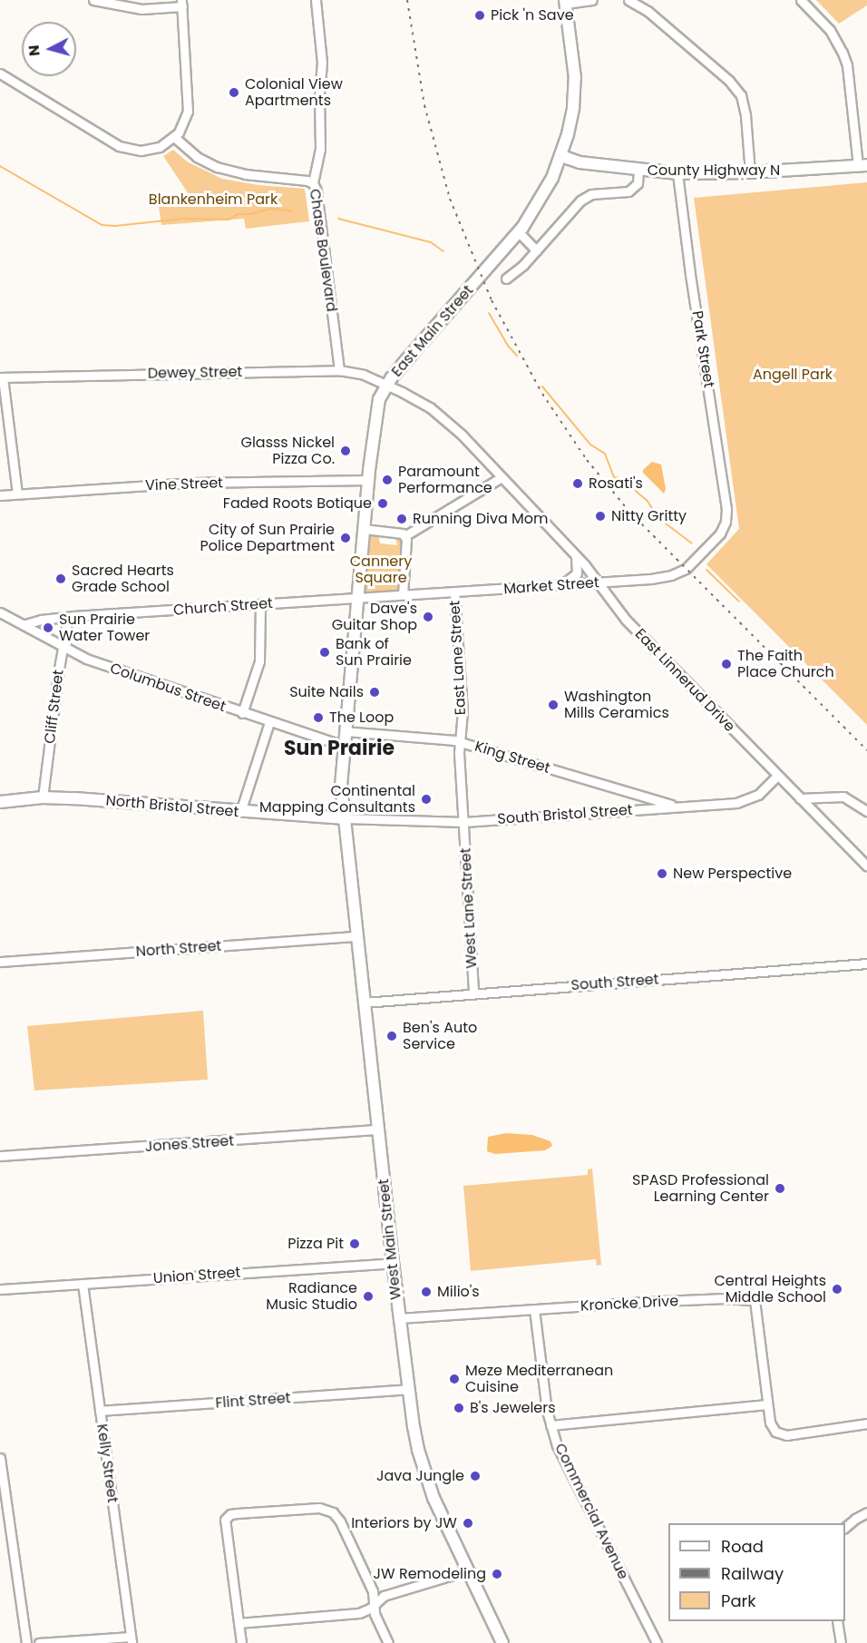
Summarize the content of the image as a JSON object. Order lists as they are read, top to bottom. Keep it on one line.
{"streets":{"main road":["County Highway N","East Main Street","North Bristol Street","West Main Street"],"street":["Chase Boulevard","Park Street","Dewey Street","Vine Street","Market Street","Church Street","East Lane Street","East Linnerud Drive","Columbus Street","Cliff Street","King Street","South Bristol Street","West Lane Street","North Street","South Street","Jones Street","Union Street","Kroncke Drive","Flint Street","Kelly Street","Commercial Avenue"]},"crossings":[["County Highway N","East Main Street"],["County Highway N","Park Street"],["Chase Boulevard","Dewey Street"],["East Main Street","Dewey Street"],["East Main Street","Vine Street"],["East Main Street","Market Street"],["East Main Street","Church Street"],["East Main Street","East Linnerud Drive"],["East Main Street","Columbus Street"],["East Main Street","King Street"],["East Main Street","North Bristol Street"],["East Main Street","South Bristol Street"],["East Main Street","West Main Street"],["Park Street","Market Street"],["Dewey Street","East Linnerud Drive"],["Market Street","Church Street"],["Market Street","East Lane Street"],["Market Street","East Linnerud Drive"],["Church Street","Columbus Street"],["Church Street","Cliff Street"],["East Lane Street","King Street"],["East Lane Street","South Bristol Street"],["East Lane Street","West Lane Street"],["East Linnerud Drive","South Bristol Street"],["Columbus Street","Cliff Street"],["Cliff Street","North Bristol Street"],["King Street","South Bristol Street"],["North Bristol Street","South Bristol Street"],["North Bristol Street","West Main Street"],["South Bristol Street","West Lane Street"],["South Bristol Street","West Main Street"],["West Lane Street","South Street"],["North Street","West Main Street"],["South Street","West Main Street"],["Jones Street","West Main Street"],["West Main Street","Union Street"],["West Main Street","Kroncke Drive"],["West Main Street","Flint Street"],["Union Street","Kelly Street"],["Kroncke Drive","Commercial Avenue"],["Flint Street","Kelly Street"]],"districts":["Sun Prairie"],"parks":["Blankenheim Park","Angell Park","Cannery Square"],"places":["Pick 'n Save","Colonial View Apartments","Glasss Nickel Pizza Co.","Paramount Performance","Rosati's","Faded Roots Botique","Nitty Gritty","Running Diva Mom","City of Sun Prairie Police Department","Sacred Hearts Grade School","Dave's Guitar Shop","Sun Prairie Water Tower","Bank of Sun Prairie","The Faith Place Church","Suite Nails","Washington Mills Ceramics","The Loop","Continental Mapping Consultants","New Perspective","Ben's Auto Service","SPASD Professional Learning Center","Pizza Pit","Central Heights Middle School","Milio's","Radiance Music Studio","Meze Mediterranean Cuisine","B's Jewelers","Java Jungle","Interiors by JW","JW Remodeling"],"legend":["Road","Railway","Park"],"north":"left"}
